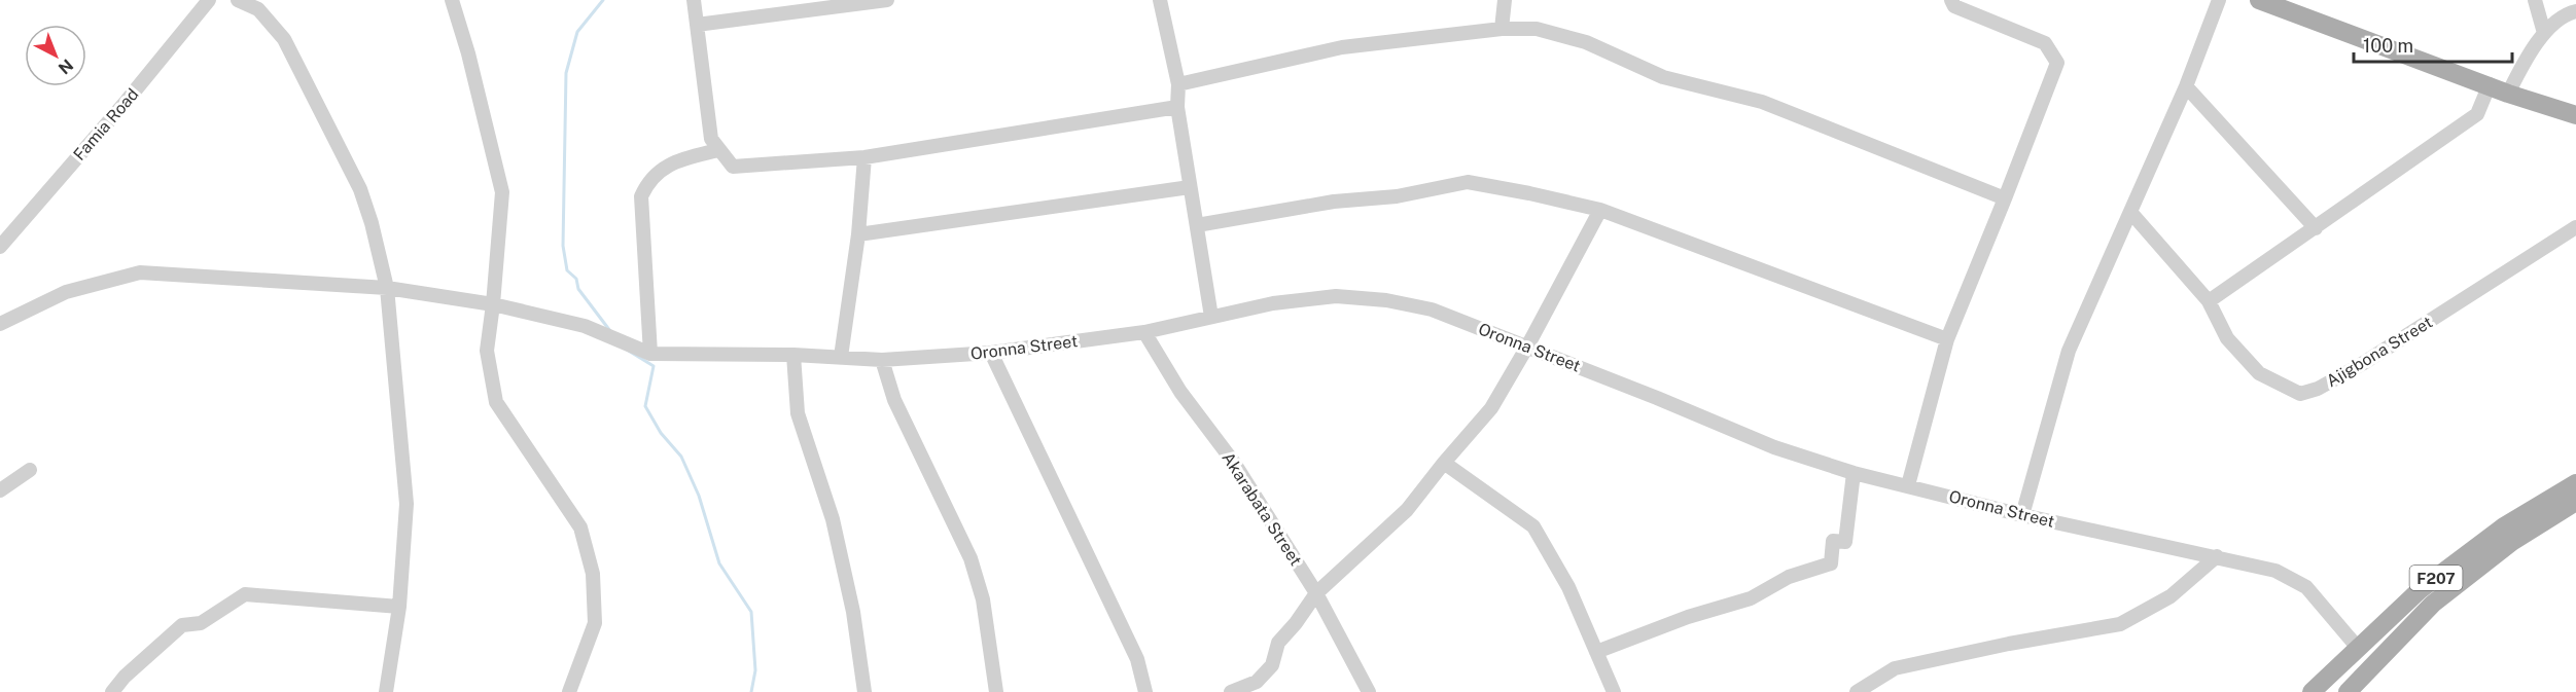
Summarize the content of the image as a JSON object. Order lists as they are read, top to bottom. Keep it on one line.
{"streets":{"main road":["F207"],"street":["Famia Road","Oronna Street","Ajigbona Street","Akarabata Street"]},"crossings":[["Oronna Street","Akarabata Street"],["Oronna Street","F207"]],"scale_bar":"100 m","north":"bottom right"}
